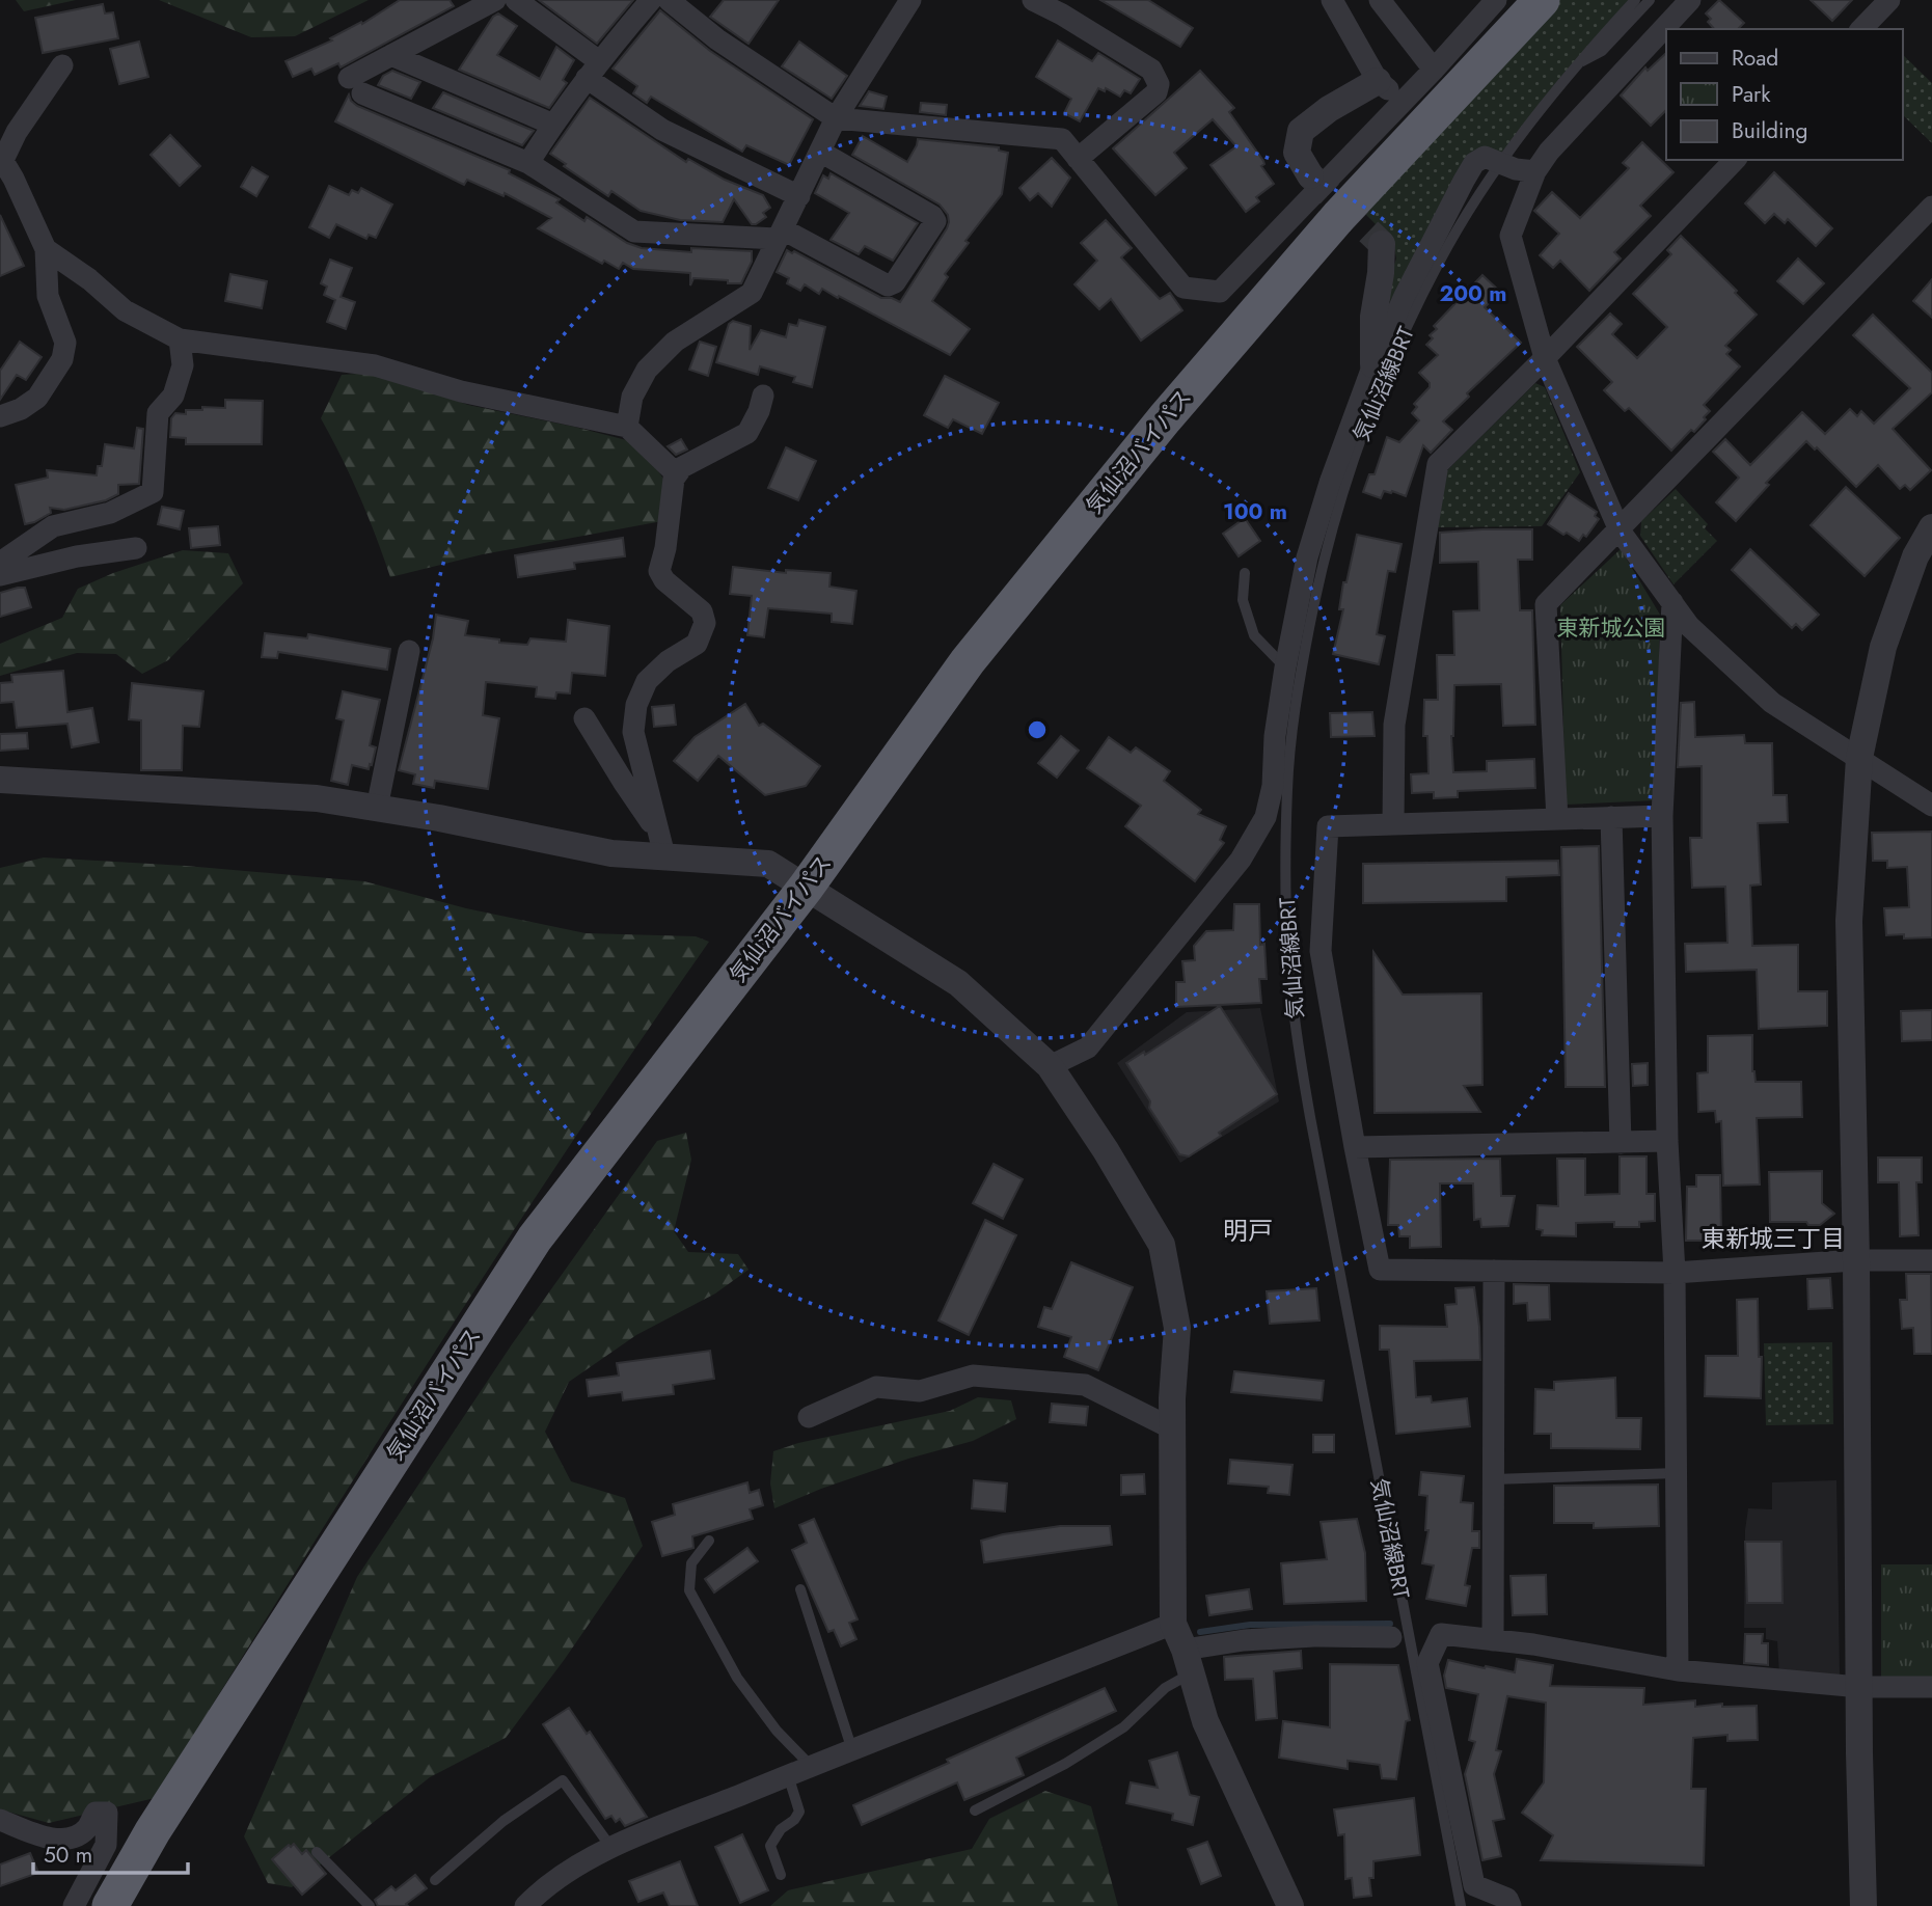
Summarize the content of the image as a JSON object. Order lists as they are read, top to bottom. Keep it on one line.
{"streets":{"highway":["気仙沼バイパス"],"lane":["気仙沼線BRT"]},"districts":["明戸","東新城三丁目"],"parks":["東新城公園"],"legend":["Road","Park","Building"],"scale_bar":"50 m","rings":["200 m","100 m"]}
